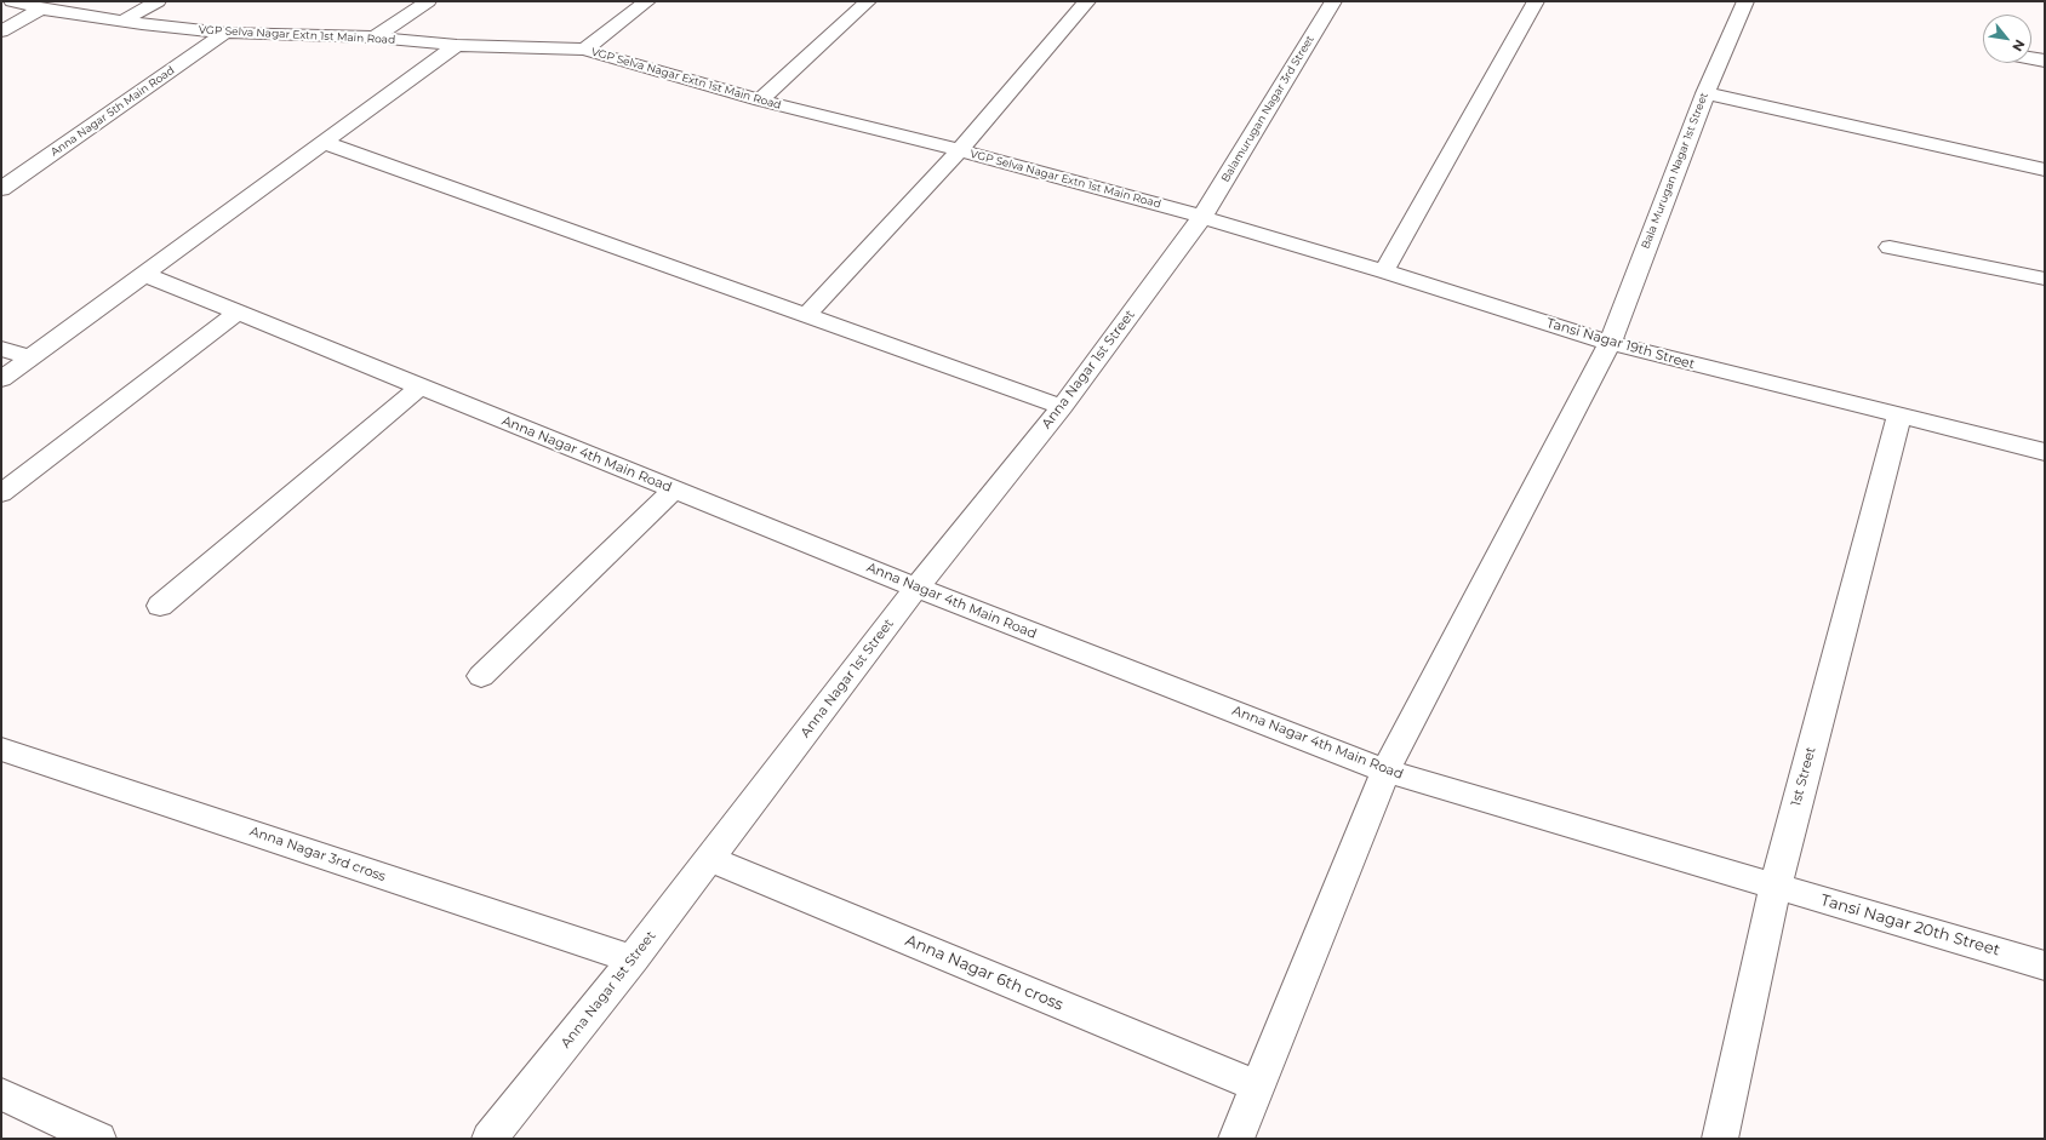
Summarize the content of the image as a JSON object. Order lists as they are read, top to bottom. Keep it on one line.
{"streets":{"street":["VGP Selva Nagar Extn 1st Main Road","Balamurugan Nagar 3rd Street","Anna Nagar 5th Main Road","Bala Murugan Nagar 1st Street","Tansi Nagar 19th Street","Anna Nagar 1st Street","Anna Nagar 4th Main Road","1st Street","Anna Nagar 3rd cross","Tansi Nagar 20th Street","Anna Nagar 6th cross"]},"crossings":[["VGP Selva Nagar Extn 1st Main Road","Balamurugan Nagar 3rd Street"],["VGP Selva Nagar Extn 1st Main Road","Anna Nagar 5th Main Road"],["VGP Selva Nagar Extn 1st Main Road","Tansi Nagar 19th Street"],["VGP Selva Nagar Extn 1st Main Road","Anna Nagar 1st Street"],["Balamurugan Nagar 3rd Street","Tansi Nagar 19th Street"],["Balamurugan Nagar 3rd Street","Anna Nagar 1st Street"],["Bala Murugan Nagar 1st Street","Tansi Nagar 19th Street"],["Bala Murugan Nagar 1st Street","Anna Nagar 4th Main Road"],["Bala Murugan Nagar 1st Street","Anna Nagar 6th cross"],["Tansi Nagar 19th Street","Anna Nagar 1st Street"],["Tansi Nagar 19th Street","1st Street"],["Anna Nagar 1st Street","Anna Nagar 4th Main Road"],["Anna Nagar 1st Street","Anna Nagar 3rd cross"],["Anna Nagar 1st Street","Anna Nagar 6th cross"],["Anna Nagar 4th Main Road","1st Street"],["Anna Nagar 4th Main Road","Tansi Nagar 20th Street"],["1st Street","Tansi Nagar 20th Street"]],"north":"bottom right"}
